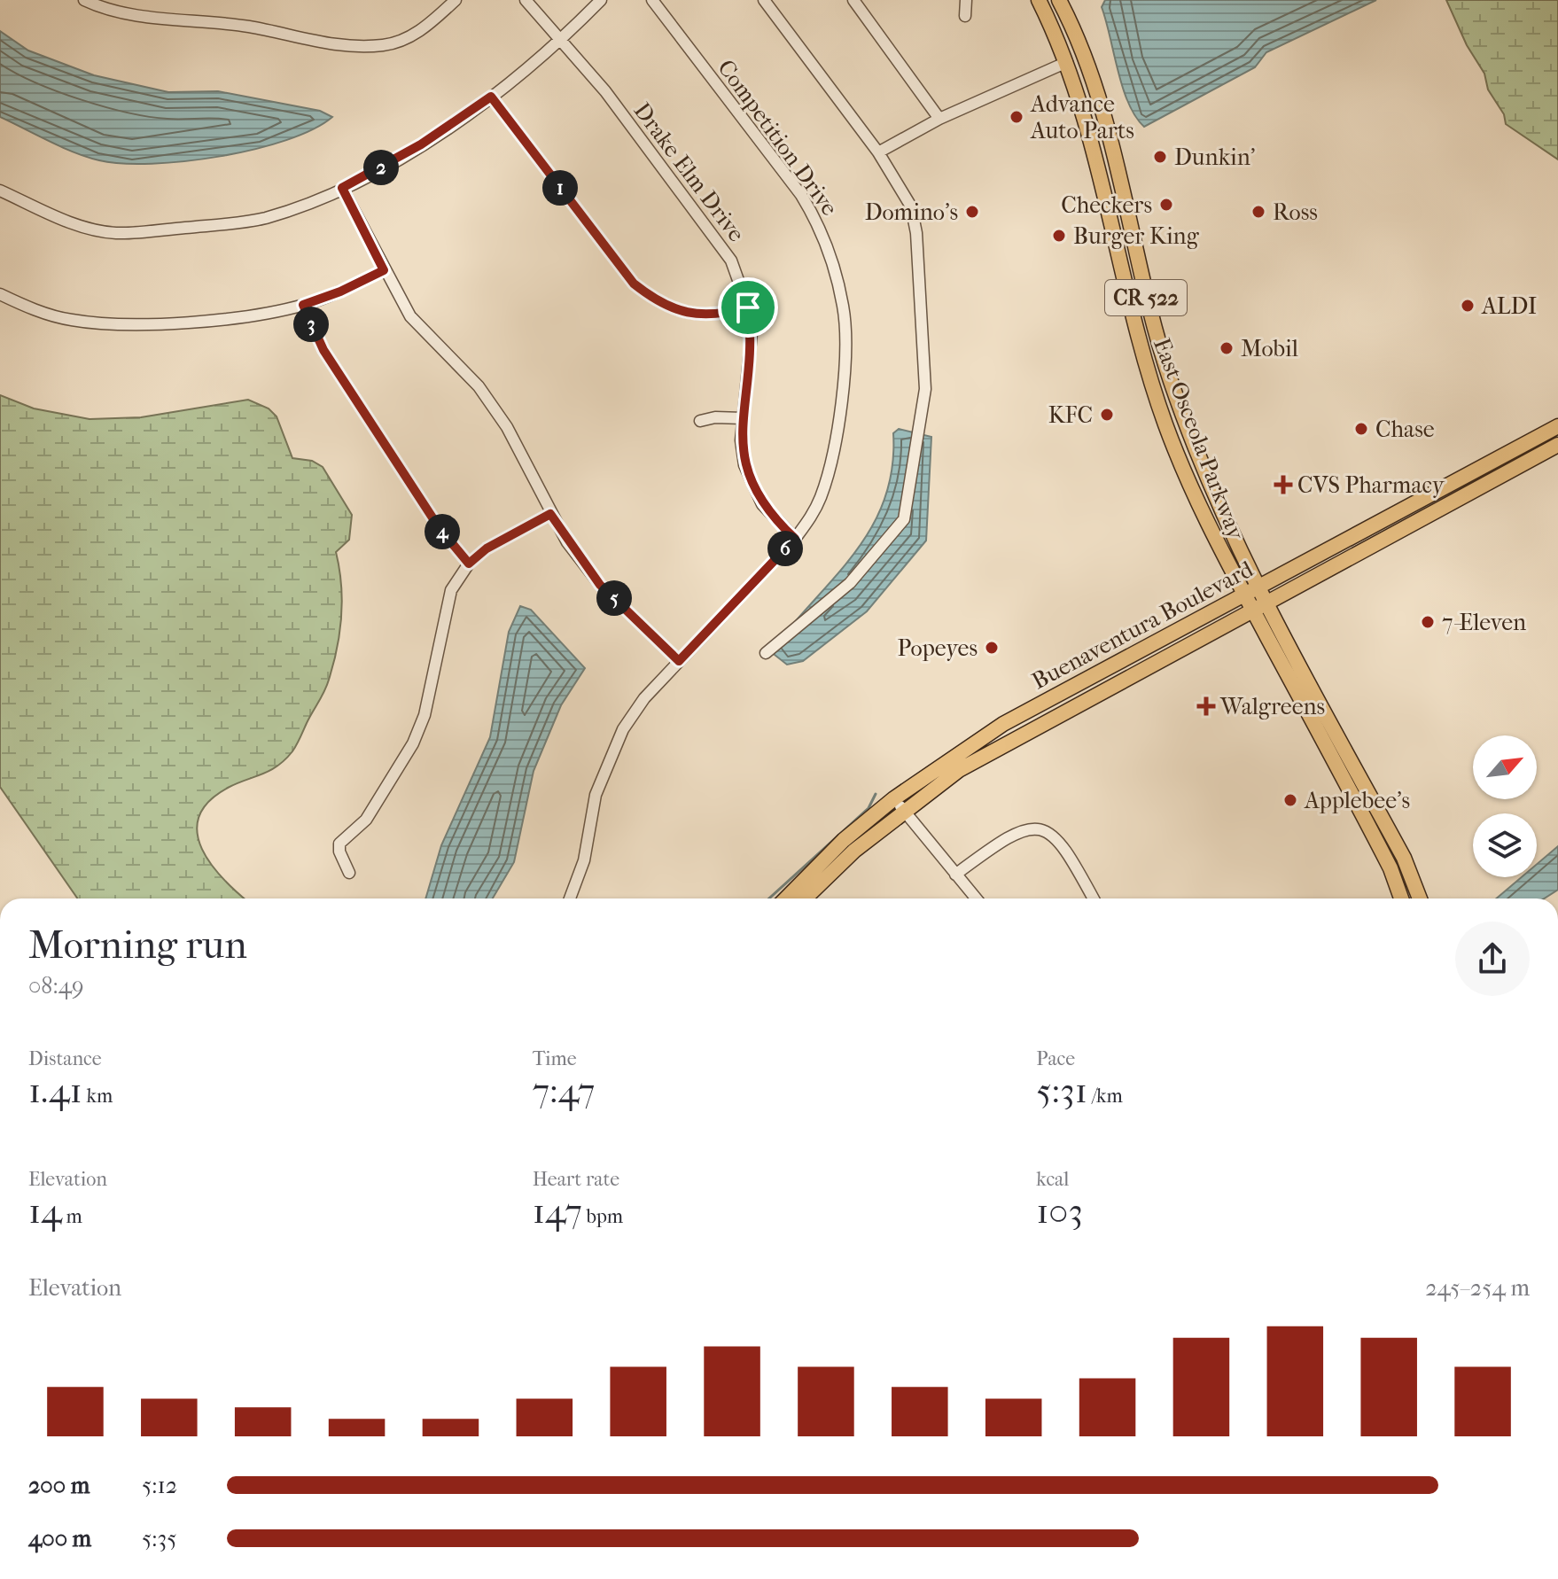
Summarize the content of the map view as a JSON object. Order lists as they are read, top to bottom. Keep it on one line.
{"streets":{"main road":["CR 522","East Osceola Parkway","Buenaventura Boulevard"],"street":["Competition Drive","Drake Elm Drive"]},"crossings":[["Competition Drive","Drake Elm Drive"],["East Osceola Parkway","Buenaventura Boulevard"]],"places":{"other":["Advance Auto Parts","Dunkin'","Checkers","Domino's","Ross","Burger King","ALDI","Mobil","KFC","Chase","7-Eleven","Popeyes","Applebee's"],"health":["CVS Pharmacy","Walgreens"]},"north":"top right","page":{"pins":["2","1","3","4","6","5"],"heading":["Morning run","08:49"],"stats":[["Distance","1.41 km"],["Time","7:47"],["Pace","5:31 /km"],["Elevation","14 m"],["Heart rate","147 bpm"],["kcal","103"]],"chart":["Elevation","245–254 m"],"list":[{"name":"200 m","note":"5:12"},{"name":"400 m","note":"5:35"}]}}
